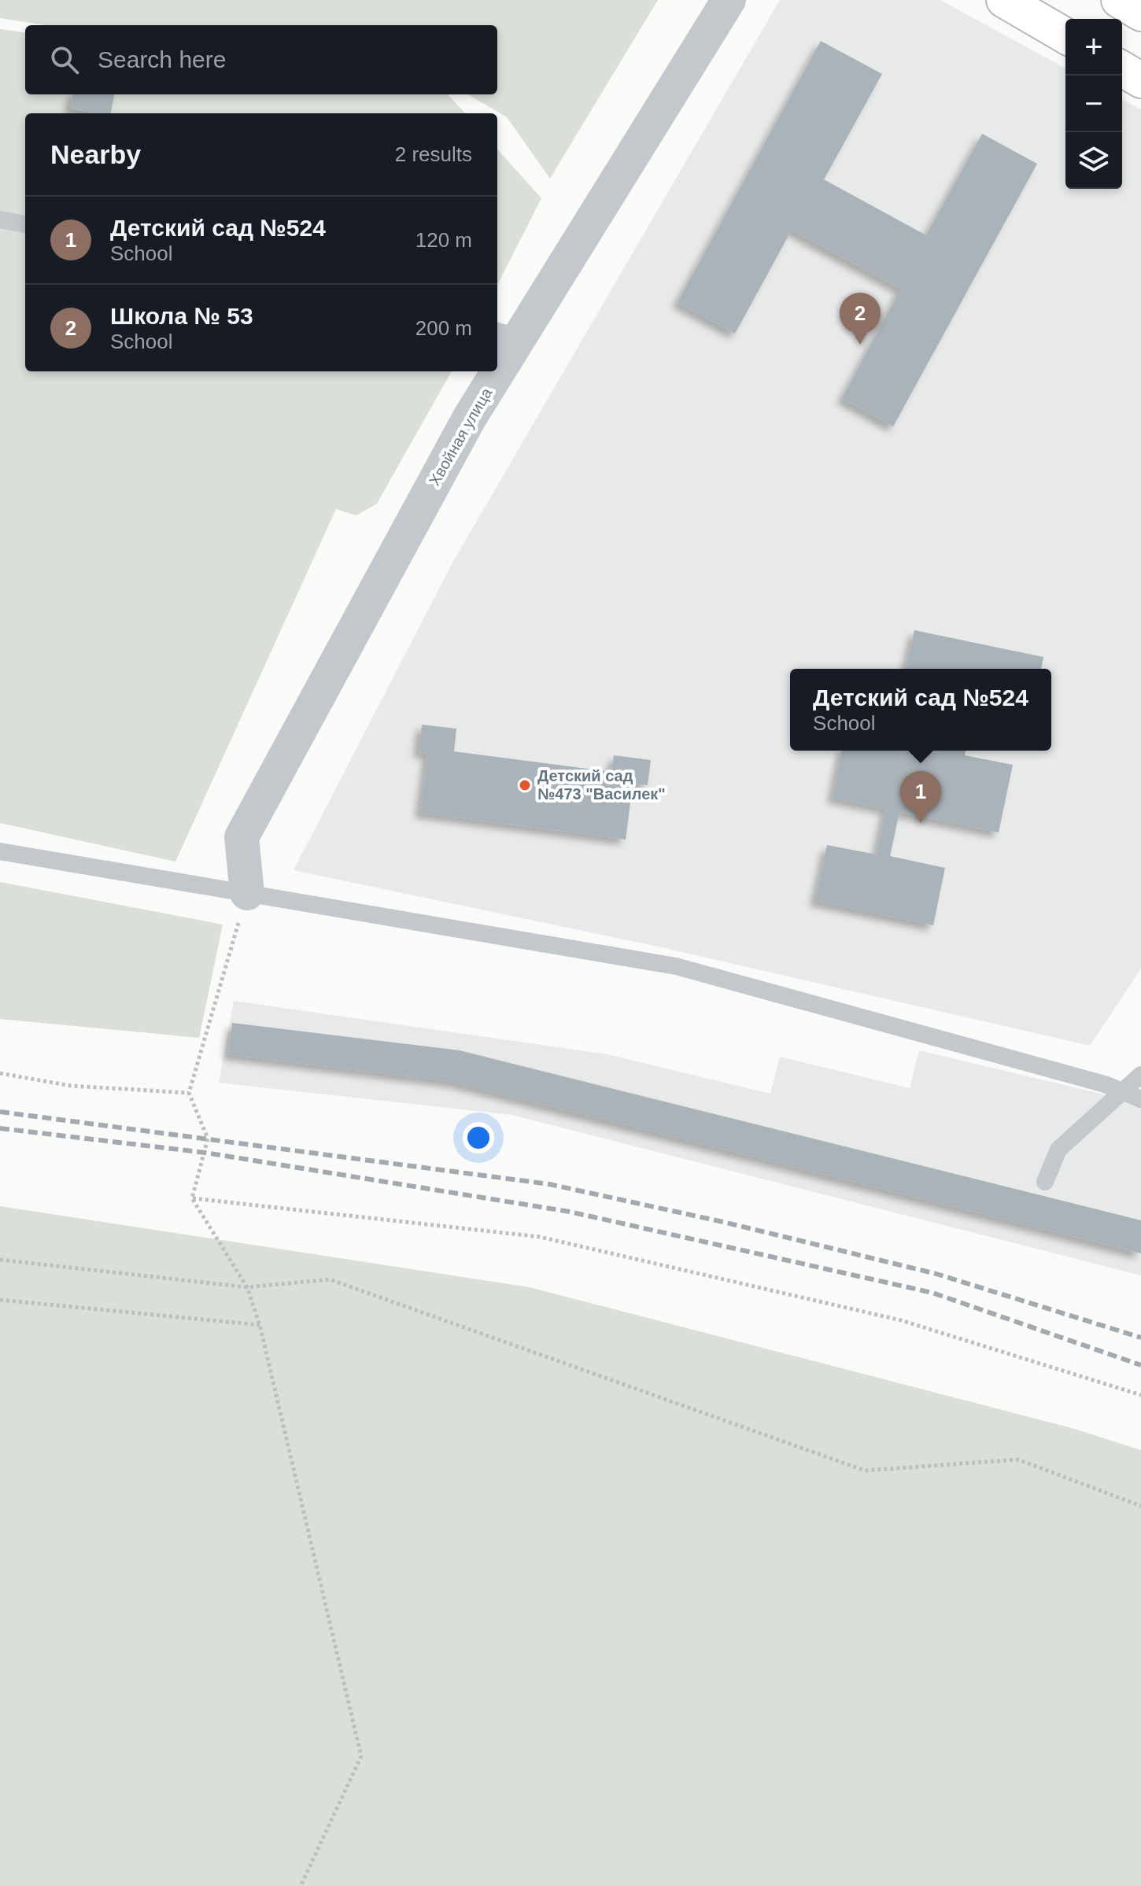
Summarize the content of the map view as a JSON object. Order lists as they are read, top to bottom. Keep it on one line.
{"streets":{"street":["Хвойная улица"]},"places":["Детский сад №473 \"Василек\""],"page":{"map_buttons":["+","−"],"search":"Search here","heading":["Nearby","2 results"],"list":[{"mark":"1","name":"Детский сад №524","note":"School","value":"120 m"},{"mark":"2","name":"Школа № 53","note":"School","value":"200 m"}],"pins":["2","1"],"popup":["Детский сад №524","School"]}}
